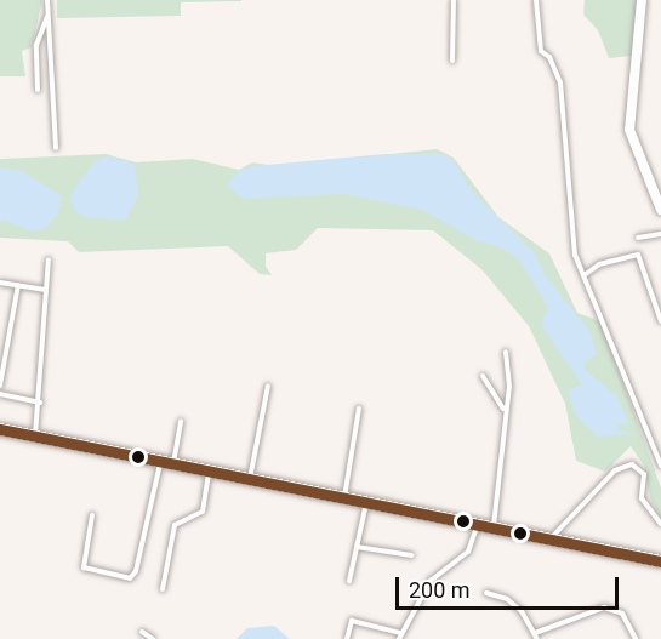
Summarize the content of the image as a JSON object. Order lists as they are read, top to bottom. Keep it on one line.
{"scale_bar":"200 m"}
